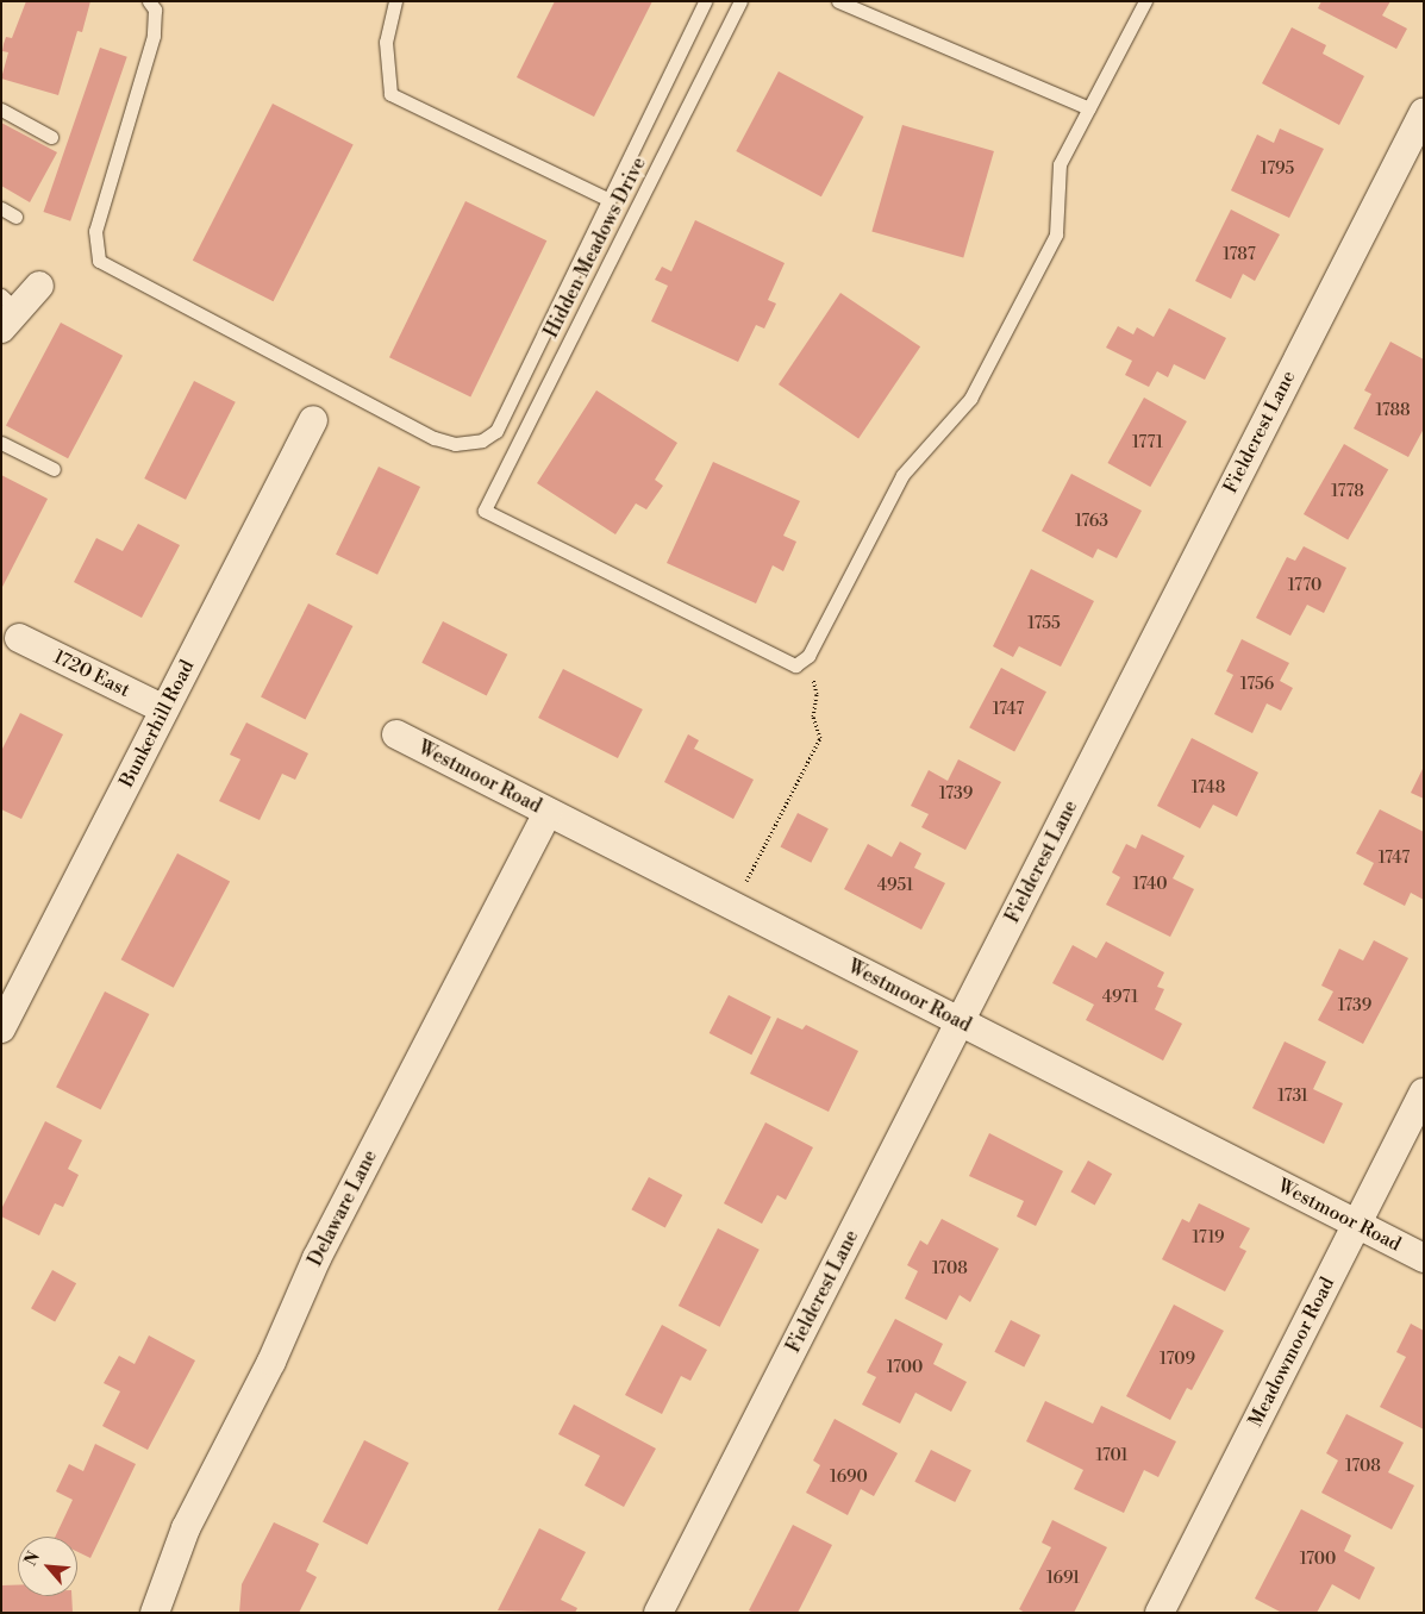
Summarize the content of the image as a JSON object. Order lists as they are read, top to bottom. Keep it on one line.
{"streets":{"street":["Fieldcrest Lane","1720 East","Bunkerhill Road","Westmoor Road","Delaware Lane","Meadowmoor Road"],"lane":["Hidden Meadows Drive"]},"crossings":[["Fieldcrest Lane","Westmoor Road"],["1720 East","Bunkerhill Road"],["Westmoor Road","Delaware Lane"],["Westmoor Road","Meadowmoor Road"]],"house_numbers":["1795","1787","1788","1771","1778","1763","1770","1755","1756","1747","1748","1739","1747","1740","4951","4971","1739","1731","1719","1708","1709","1700","1701","1708","1690","1700","1691"],"north":"top left"}
